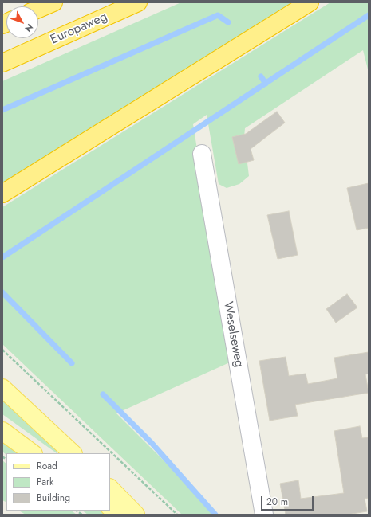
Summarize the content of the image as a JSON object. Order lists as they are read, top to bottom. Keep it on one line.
{"streets":{"highway":["Europaweg"],"street":["Weselseweg"]},"legend":["Road","Park","Building"],"scale_bar":"20 m","north":"bottom right"}
